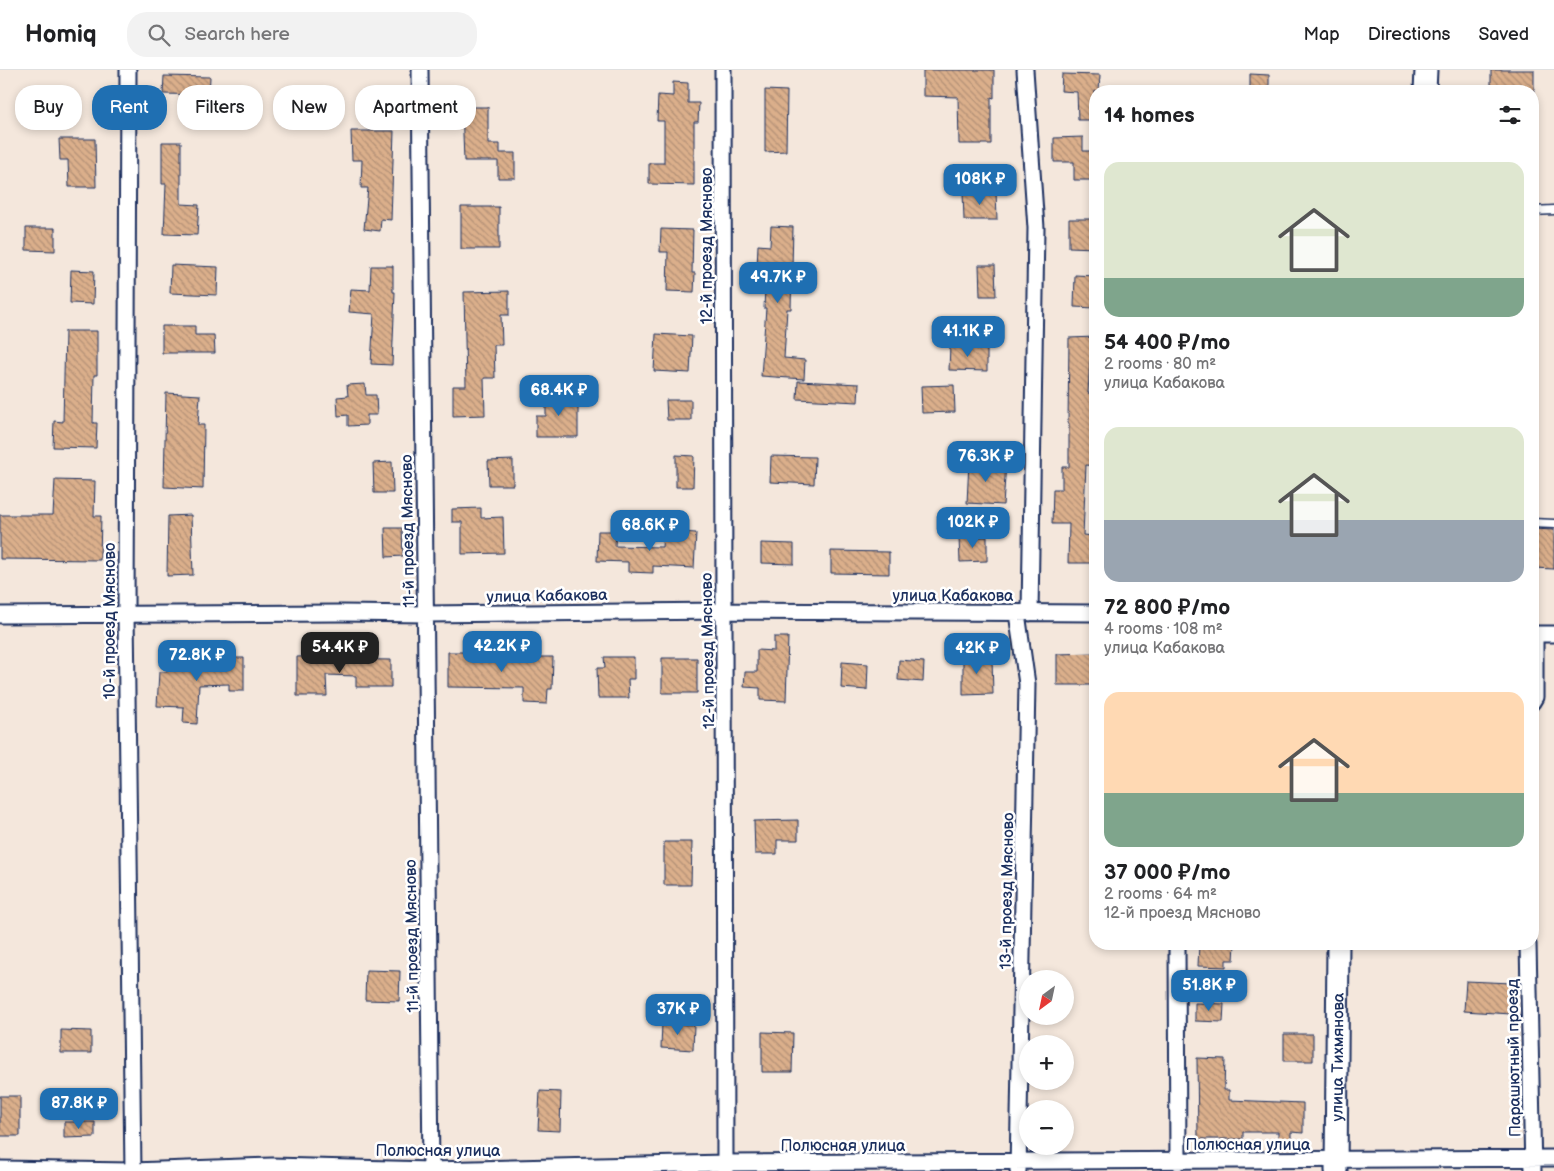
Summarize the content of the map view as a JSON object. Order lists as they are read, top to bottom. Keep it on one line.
{"streets":{"street":["12-й проезд Мясново","11-й проезд Мясново","улица Кабакова","10-й проезд Мясново","13-й проезд Мясново","улица Тихмянова","Парашютный проезд","Полюсная улица"]},"crossings":[["12-й проезд Мясново","улица Кабакова"],["12-й проезд Мясново","Полюсная улица"],["11-й проезд Мясново","улица Кабакова"],["11-й проезд Мясново","Полюсная улица"],["улица Кабакова","10-й проезд Мясново"],["улица Кабакова","13-й проезд Мясново"],["10-й проезд Мясново","Полюсная улица"],["13-й проезд Мясново","Полюсная улица"],["улица Тихмянова","Полюсная улица"],["Парашютный проезд","Полюсная улица"]],"north":"bottom left","page":{"header":"Homiq","search":"Search here","nav":["Map","Directions","Saved"],"chip":["Buy","Rent","Filters","New","Apartment"],"heading":"14 homes","list":[{"name":"54 400 ₽/mo","note":"2 rooms · 80 m² · улица Кабакова"},{"name":"72 800 ₽/mo","note":"4 rooms · 108 m² · улица Кабакова"},{"name":"37 000 ₽/mo","note":"2 rooms · 64 m² · 12-й проезд Мясново"}],"price":["108K ₽","49.7K ₽","41.1K ₽","68.4K ₽","76.3K ₽","102K ₽","68.6K ₽","42.2K ₽","54.4K ₽","42K ₽","72.8K ₽","51.8K ₽","37K ₽","87.8K ₽"],"map_buttons":["+","−"]}}
